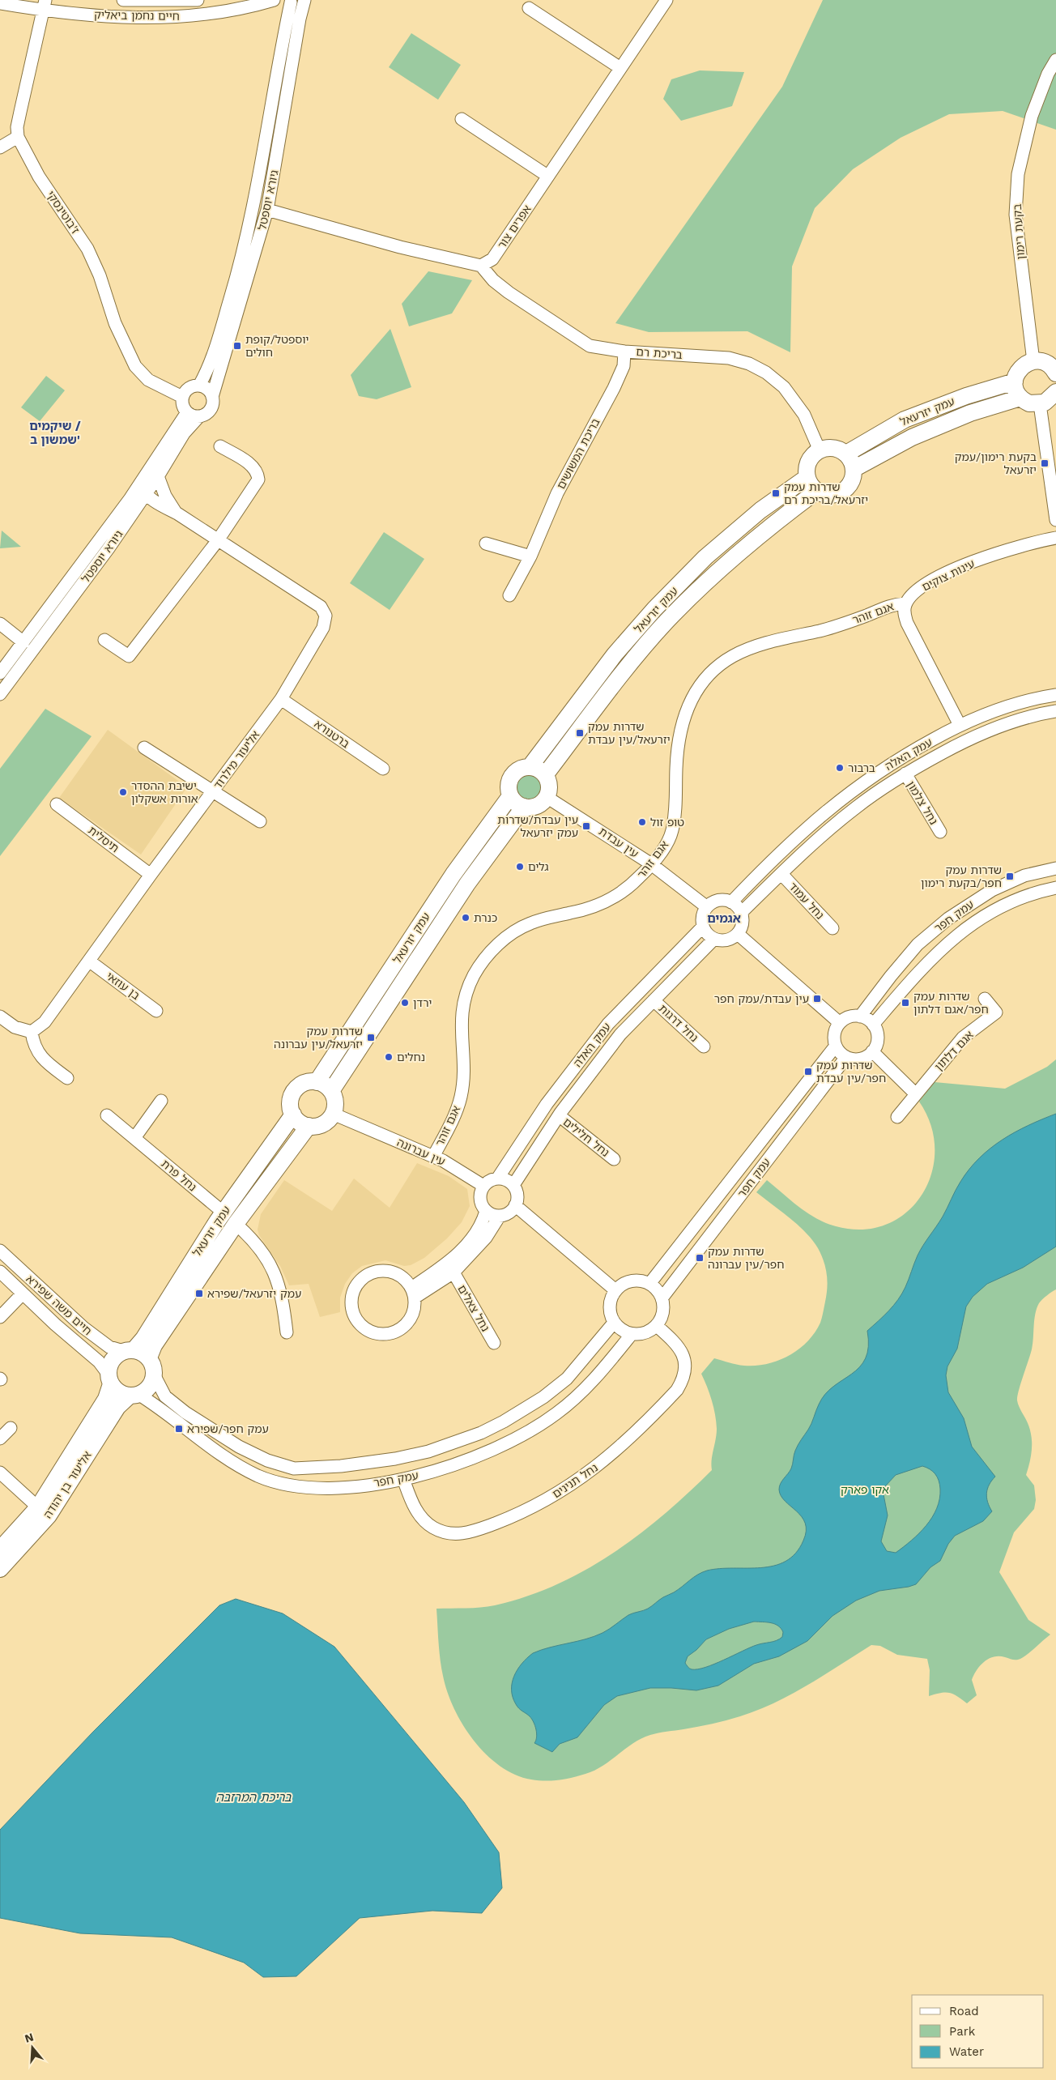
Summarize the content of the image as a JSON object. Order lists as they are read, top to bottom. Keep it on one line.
{"streets":{"main road":["עמק יזרעאל","אליעזר בן יהודה"],"street":["חיים נחמן ביאליק","גיורא יוספטל","ז'בוטינסקי","אפרים צור","בקעת רימון","בריכת רם","בריכת המשושים","עינות צוקים","אגם זוהר","ברטנורא","עמק האלה","אליעזר מילרוד","נחל צלמון","תיסלית","עין עבדת","נחל עמוד","עמק חפר","בן עוזאי","נחל דרגות","אגם דלתון","נחל חלילים","עין עברונה","נחל פרת","חיים משה שפירא","נחל צאלים","נחל תנינים"]},"crossings":[["גיורא יוספטל","ז'בוטינסקי"],["גיורא יוספטל","אליעזר מילרוד"],["אפרים צור","בריכת רם"],["בריכת רם","עמק יזרעאל"],["בריכת רם","בריכת המשושים"],["עמק יזרעאל","עין עבדת"],["עמק יזרעאל","עמק חפר"],["עמק יזרעאל","עין עברונה"],["עמק יזרעאל","נחל פרת"],["עמק יזרעאל","חיים משה שפירא"],["עמק יזרעאל","אליעזר בן יהודה"],["עינות צוקים","אגם זוהר"],["אגם זוהר","עין עבדת"],["אגם זוהר","עין עברונה"],["ברטנורא","אליעזר מילרוד"],["עמק האלה","נחל צלמון"],["עמק האלה","עין עבדת"],["עמק האלה","נחל עמוד"],["עמק האלה","נחל דרגות"],["עמק האלה","נחל חלילים"],["עמק האלה","עין עברונה"],["אליעזר מילרוד","תיסלית"],["אליעזר מילרוד","בן עוזאי"],["עמק חפר","חיים משה שפירא"],["עמק חפר","נחל תנינים"],["עמק חפר","אליעזר בן יהודה"],["חיים משה שפירא","אליעזר בן יהודה"]],"districts":["שיקמים / שמשון ב'","אגמים"],"water":["בריכת המרזבה"],"parks":["אקו פארק"],"places":{"transit":["יוספטל/קופת חולים","בקעת רימון/עמק יזרעאל","שדרות עמק יזרעאל/בריכת רם","שדרות עמק יזרעאל/עין עבדת","עין עבדת/שדרות עמק יזרעאל","שדרות עמק חפר/בקעת רימון","עין עבדת/עמק חפר","שדרות עמק חפר/אגם דלתון","שדרות עמק יזרעאל/עין עברונה","שדרות עמק חפר/עין עבדת","שדרות עמק חפר/עין עברונה","עמק יזרעאל/שפירא","עמק חפר/שפירא"],"other":["ברבור","ישיבת ההסדר אורות אשקלון","טופ זול","גלים","כנרת","ירדן","נחלים"]},"legend":["Road","Park","Water"],"north":"top"}
